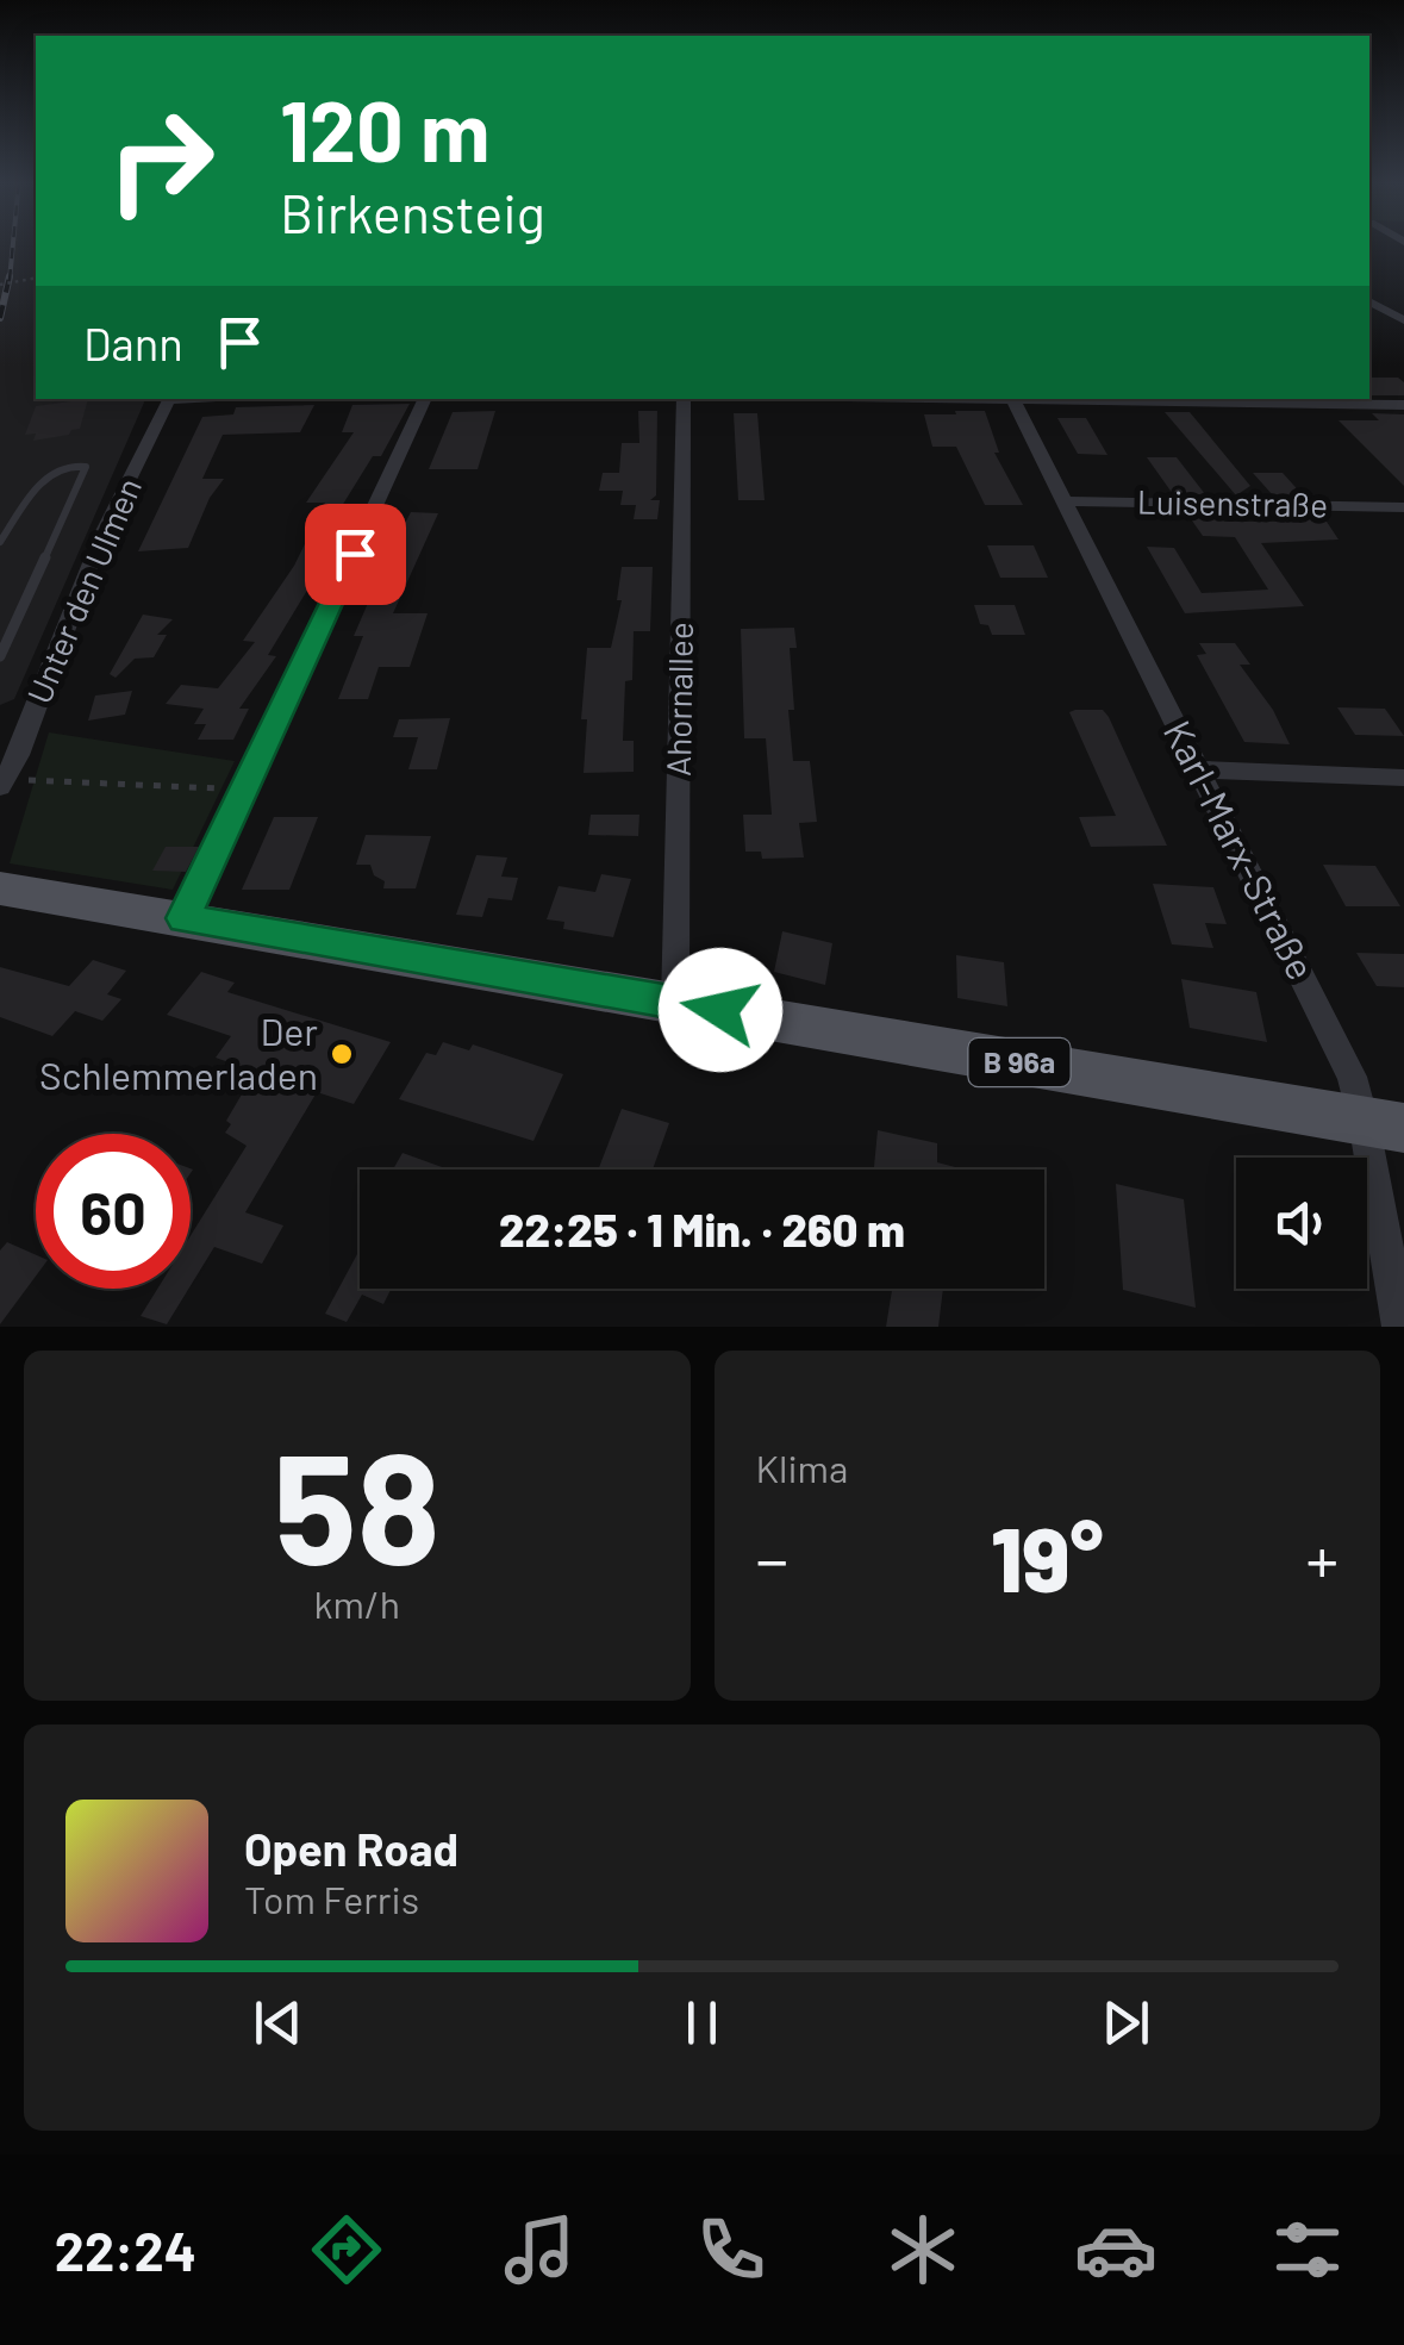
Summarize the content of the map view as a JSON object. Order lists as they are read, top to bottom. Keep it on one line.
{"streets":{"main road":["B 96a"],"street":["Luisenstraße","Unter den Ulmen","Ahornallee","Karl-Marx-Straße"]},"crossings":[["Luisenstraße","Karl-Marx-Straße"],["Ahornallee","B 96a"],["Karl-Marx-Straße","B 96a"]],"places":["Der Schlemmerladen"],"page":{"turn":["120 m","Birkensteig"],"then":"Dann","limit":"60","trip":"22:25 · 1 Min. · 260 m","tile":[["58","km/h"],"Klima"],"heat":["−","19°","+"],"song":["Open Road","Tom Ferris"],"tabs":"22:24"}}
